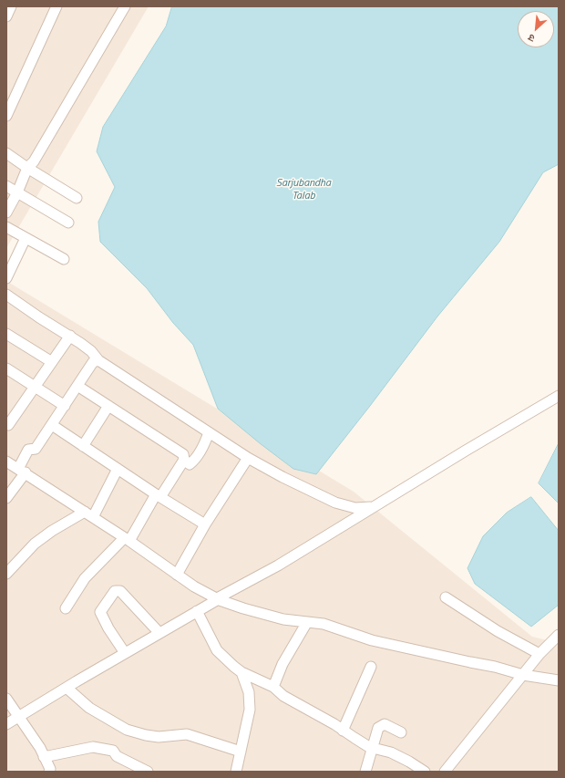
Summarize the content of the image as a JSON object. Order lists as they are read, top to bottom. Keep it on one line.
{"water":["Sarjubandha Talab"],"north":"bottom left"}
